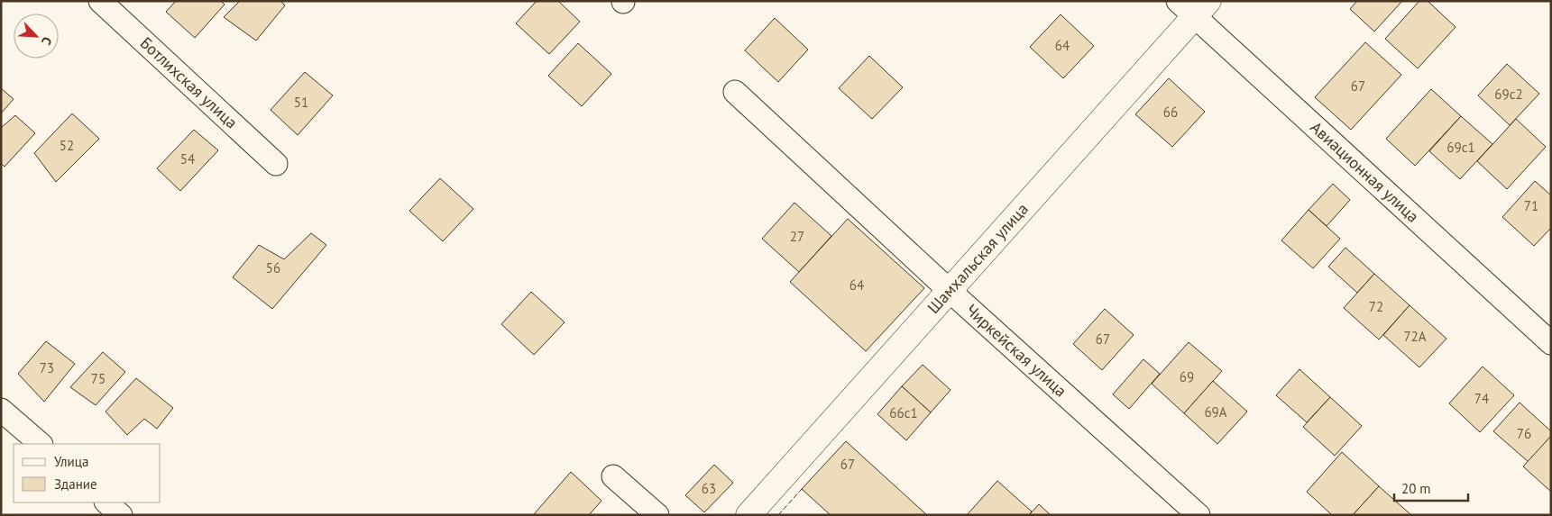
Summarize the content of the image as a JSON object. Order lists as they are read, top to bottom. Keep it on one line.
{"streets":{"street":["Ботлихская улица","Авиационная улица","Шамхальская улица","Чиркейская улица"]},"crossings":[["Авиационная улица","Шамхальская улица"],["Шамхальская улица","Чиркейская улица"]],"house_numbers":["64","67","69с2","51","66","52","69с1","54","71","27","56","64","72","72А","67","73","69","75","74","69А","66с1","76","67","63"],"legend":["Улица","Здание"],"scale_bar":"20 m","north":"bottom right"}
